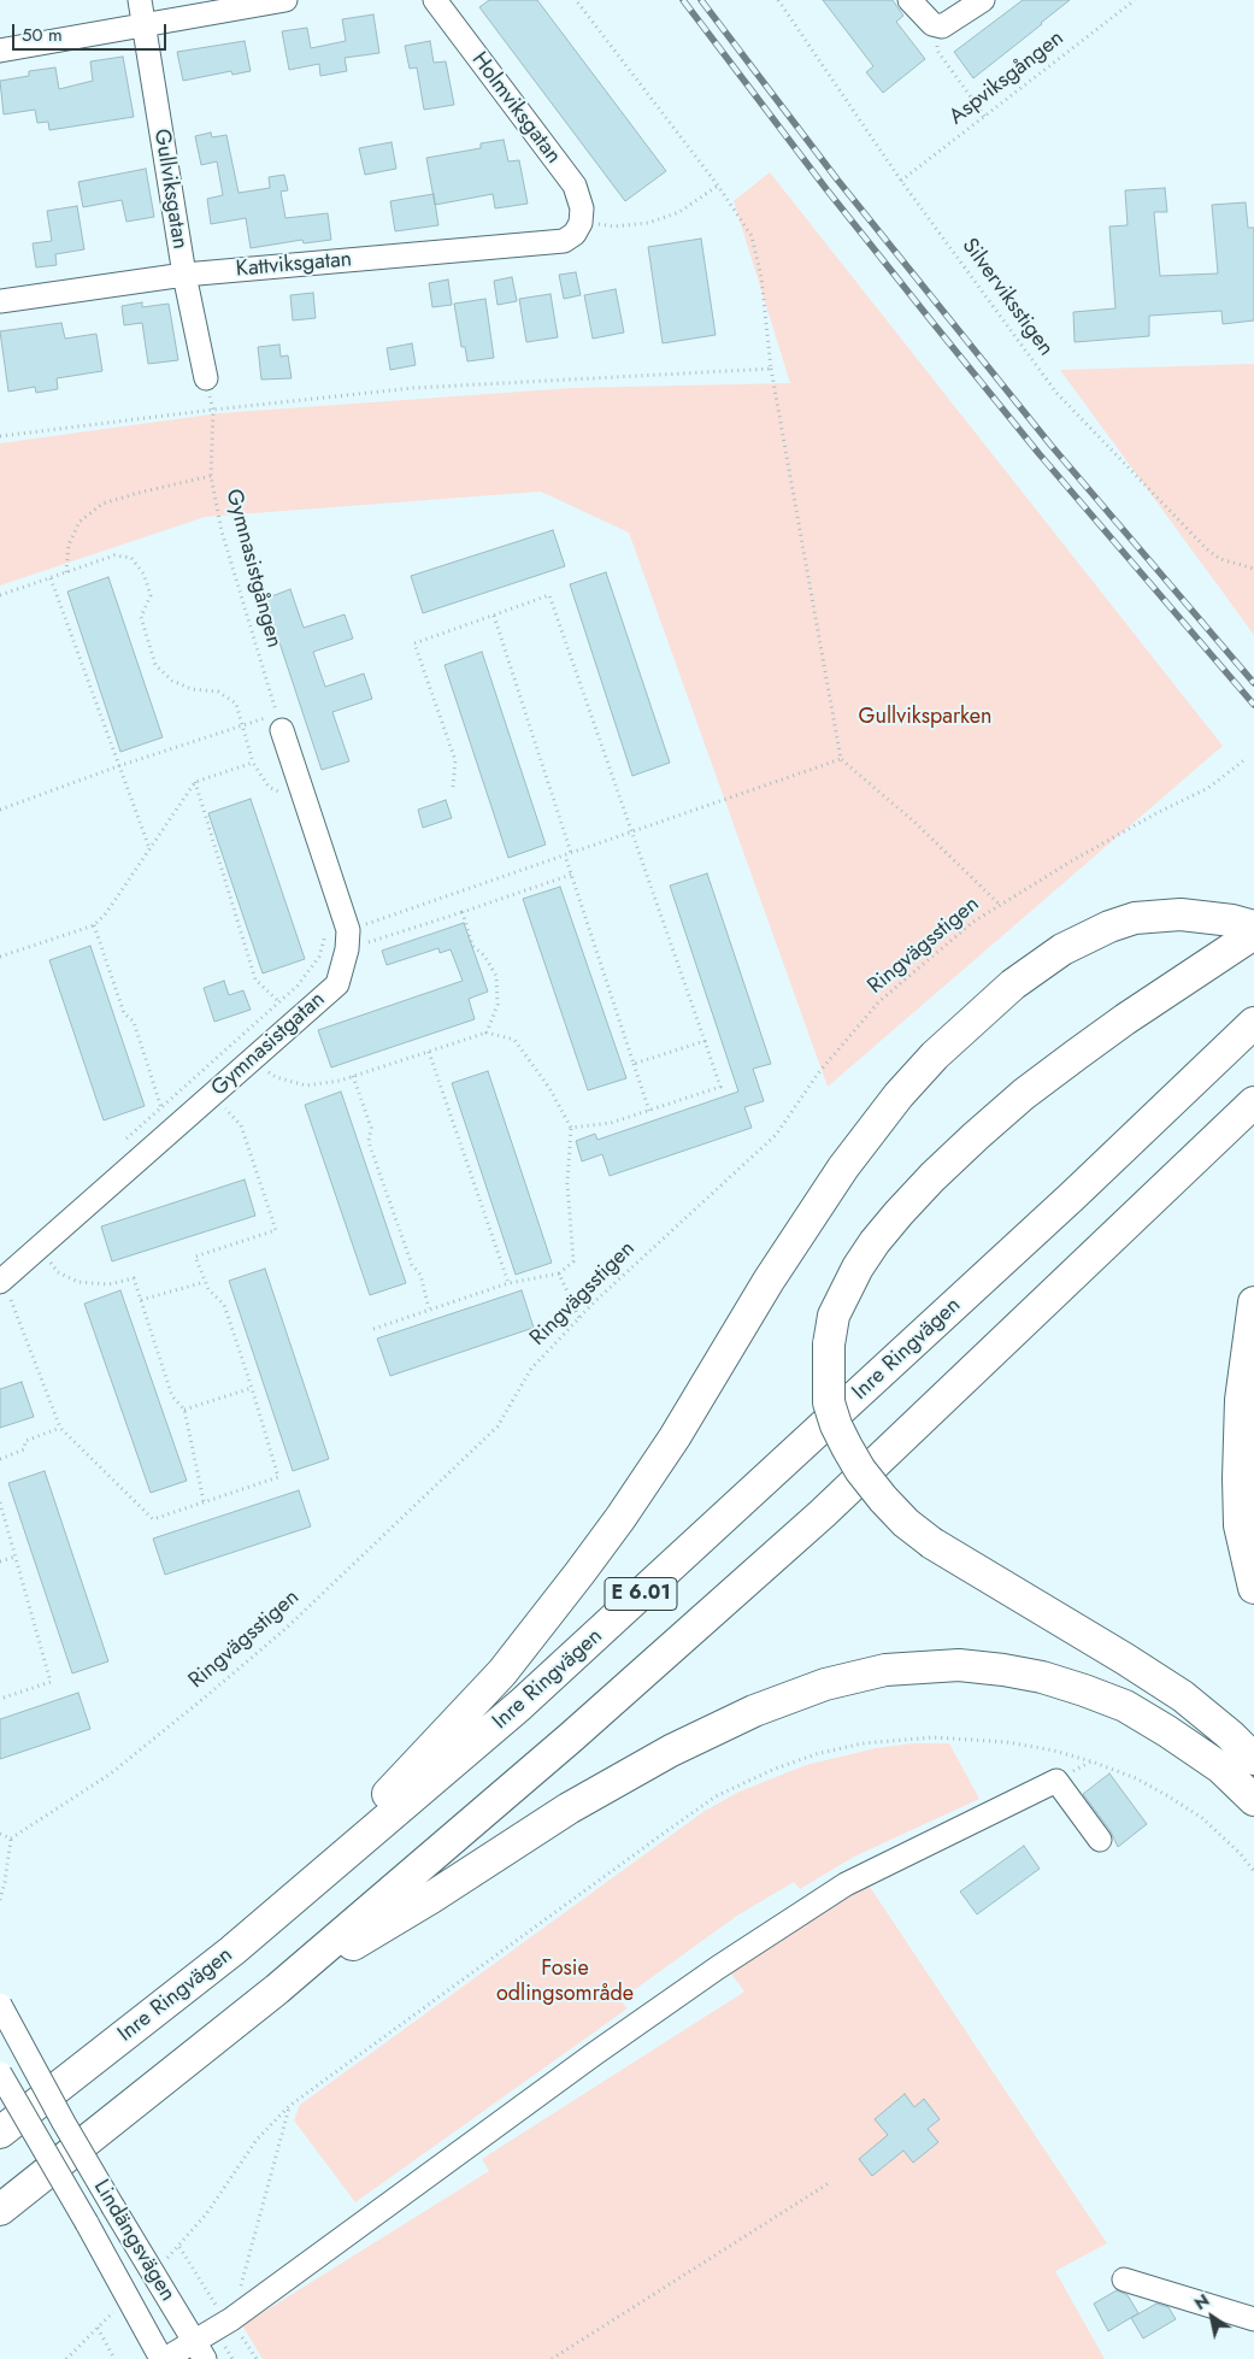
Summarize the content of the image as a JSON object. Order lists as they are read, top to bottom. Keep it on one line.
{"streets":{"highway":["Inre Ringvägen","E 6.01"],"street":["Holmviksgatan","Gullviksgatan","Kattviksgatan","Gymnasistgatan","Lindängsvägen"],"path":["Aspviksgången","Silverviksstigen","Gymnasistgången","Ringvägsstigen"]},"crossings":[["Aspviksgången","Silverviksstigen"],["Holmviksgatan","Kattviksgatan"],["Gullviksgatan","Kattviksgatan"],["Gullviksgatan","Gymnasistgången"]],"parks":["Gullviksparken","Fosie odlingsområde"],"scale_bar":"50 m","north":"top left"}
